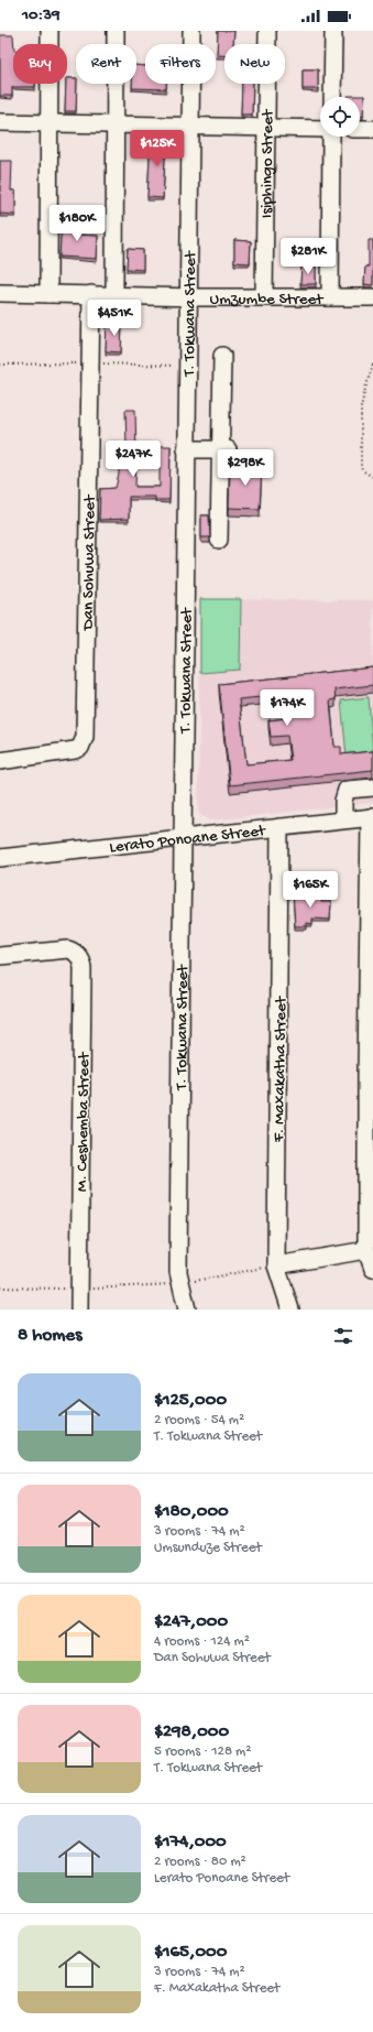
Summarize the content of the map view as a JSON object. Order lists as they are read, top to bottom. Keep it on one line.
{"streets":{"street":["Isiphingo Street","Umzumbe Street","T. Tokwana Street","Dan Sohuwa Street","Lerato Ponoane Street","F. Maxakatha Street","M. Ceshemba Street"]},"crossings":[["Isiphingo Street","Umzumbe Street"],["Umzumbe Street","T. Tokwana Street"],["Umzumbe Street","Dan Sohuwa Street"],["T. Tokwana Street","Lerato Ponoane Street"],["Lerato Ponoane Street","F. Maxakatha Street"]],"page":{"status":"10:39","chip":["Buy","Rent","Filters","New"],"price":["$125K","$180K","$281K","$451K","$247K","$298K","$174K","$165K"],"heading":"8 homes","list":[{"name":"$125,000","note":"2 rooms · 54 m² · T. Tokwana Street"},{"name":"$180,000","note":"3 rooms · 74 m² · Umsunduze Street"},{"name":"$247,000","note":"4 rooms · 124 m² · Dan Sohuwa Street"},{"name":"$298,000","note":"5 rooms · 128 m² · T. Tokwana Street"},{"name":"$174,000","note":"2 rooms · 80 m² · Lerato Ponoane Street"},{"name":"$165,000","note":"3 rooms · 74 m² · F. Maxakatha Street"}]}}
